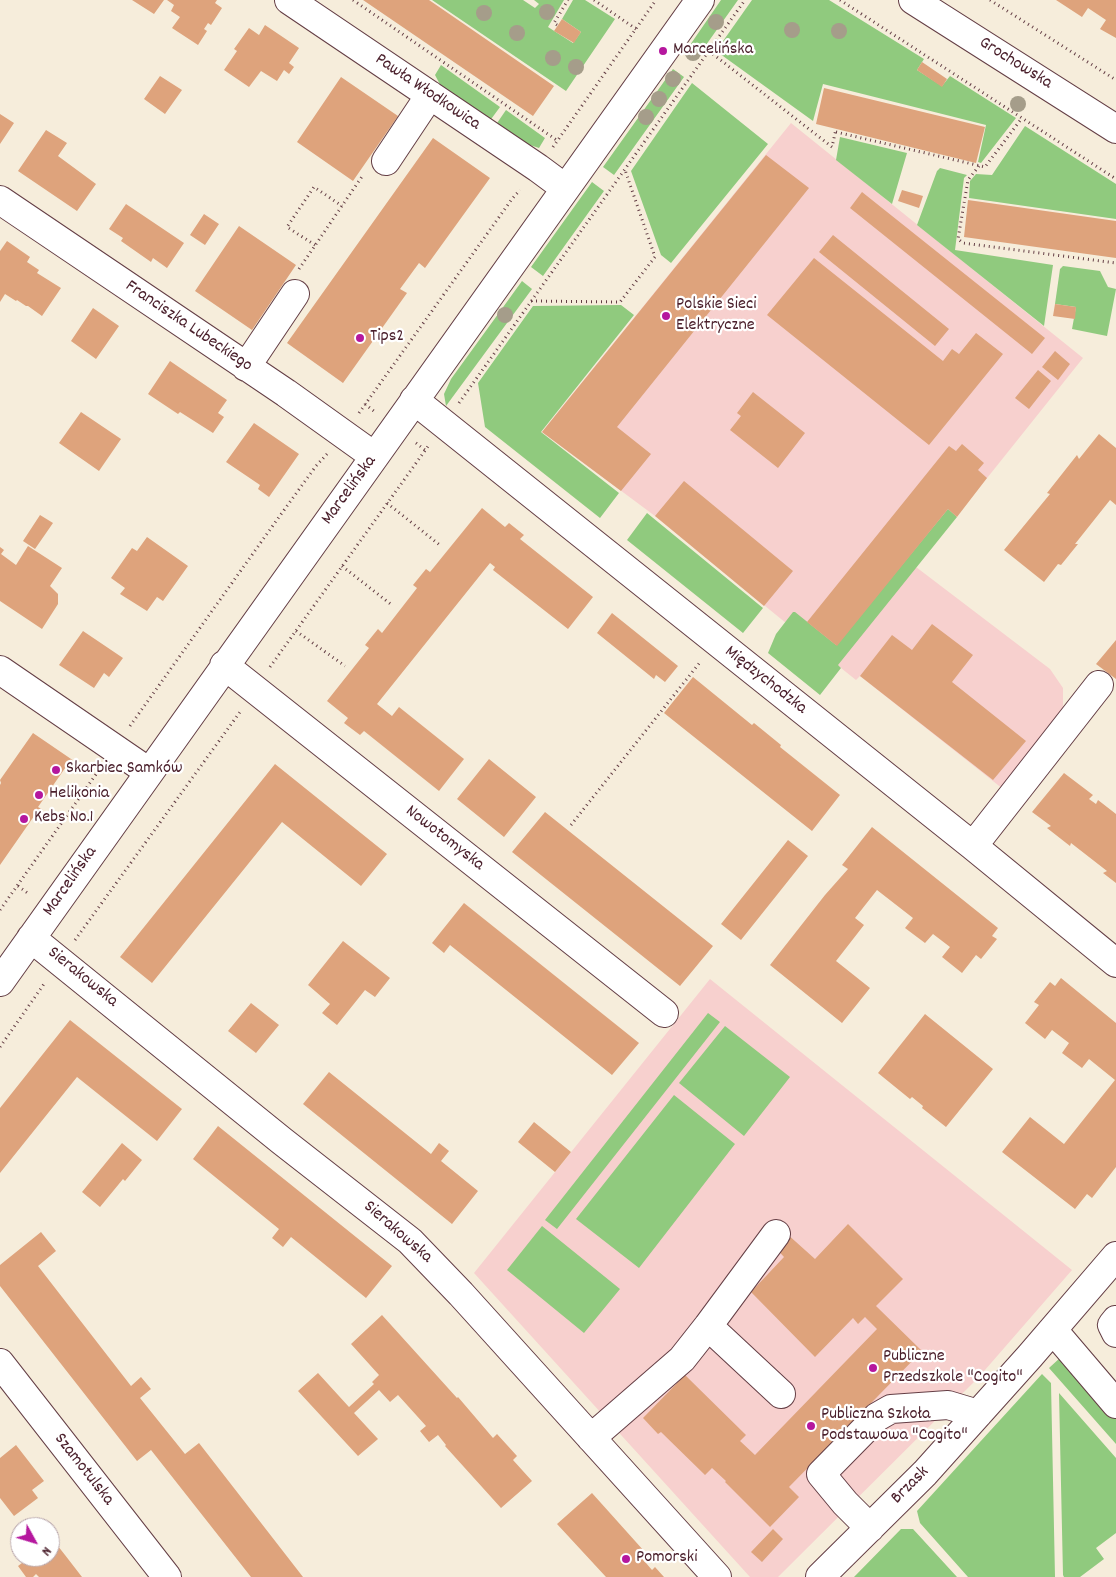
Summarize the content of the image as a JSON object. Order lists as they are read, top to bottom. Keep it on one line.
{"streets":{"street":["Grochowska","Pawła Włodkowica","Franciszka Lubeckiego","Marcelińska","Międzychodzka","Nowotomyska","Sierakowska","Szamotulska","Brzask"]},"crossings":[["Pawła Włodkowica","Marcelińska"],["Franciszka Lubeckiego","Marcelińska"],["Marcelińska","Międzychodzka"],["Marcelińska","Nowotomyska"],["Marcelińska","Sierakowska"]],"places":["Marcelińska","Polskie Sieci Elektryczne","Tips2","Skarbiec Samków","Helikonia","Kebs No.1","Publiczne Przedszkole \"Cogito\"","Publiczna Szkoła Podstawowa \"Cogito\"","Pomorski"],"north":"bottom right"}
